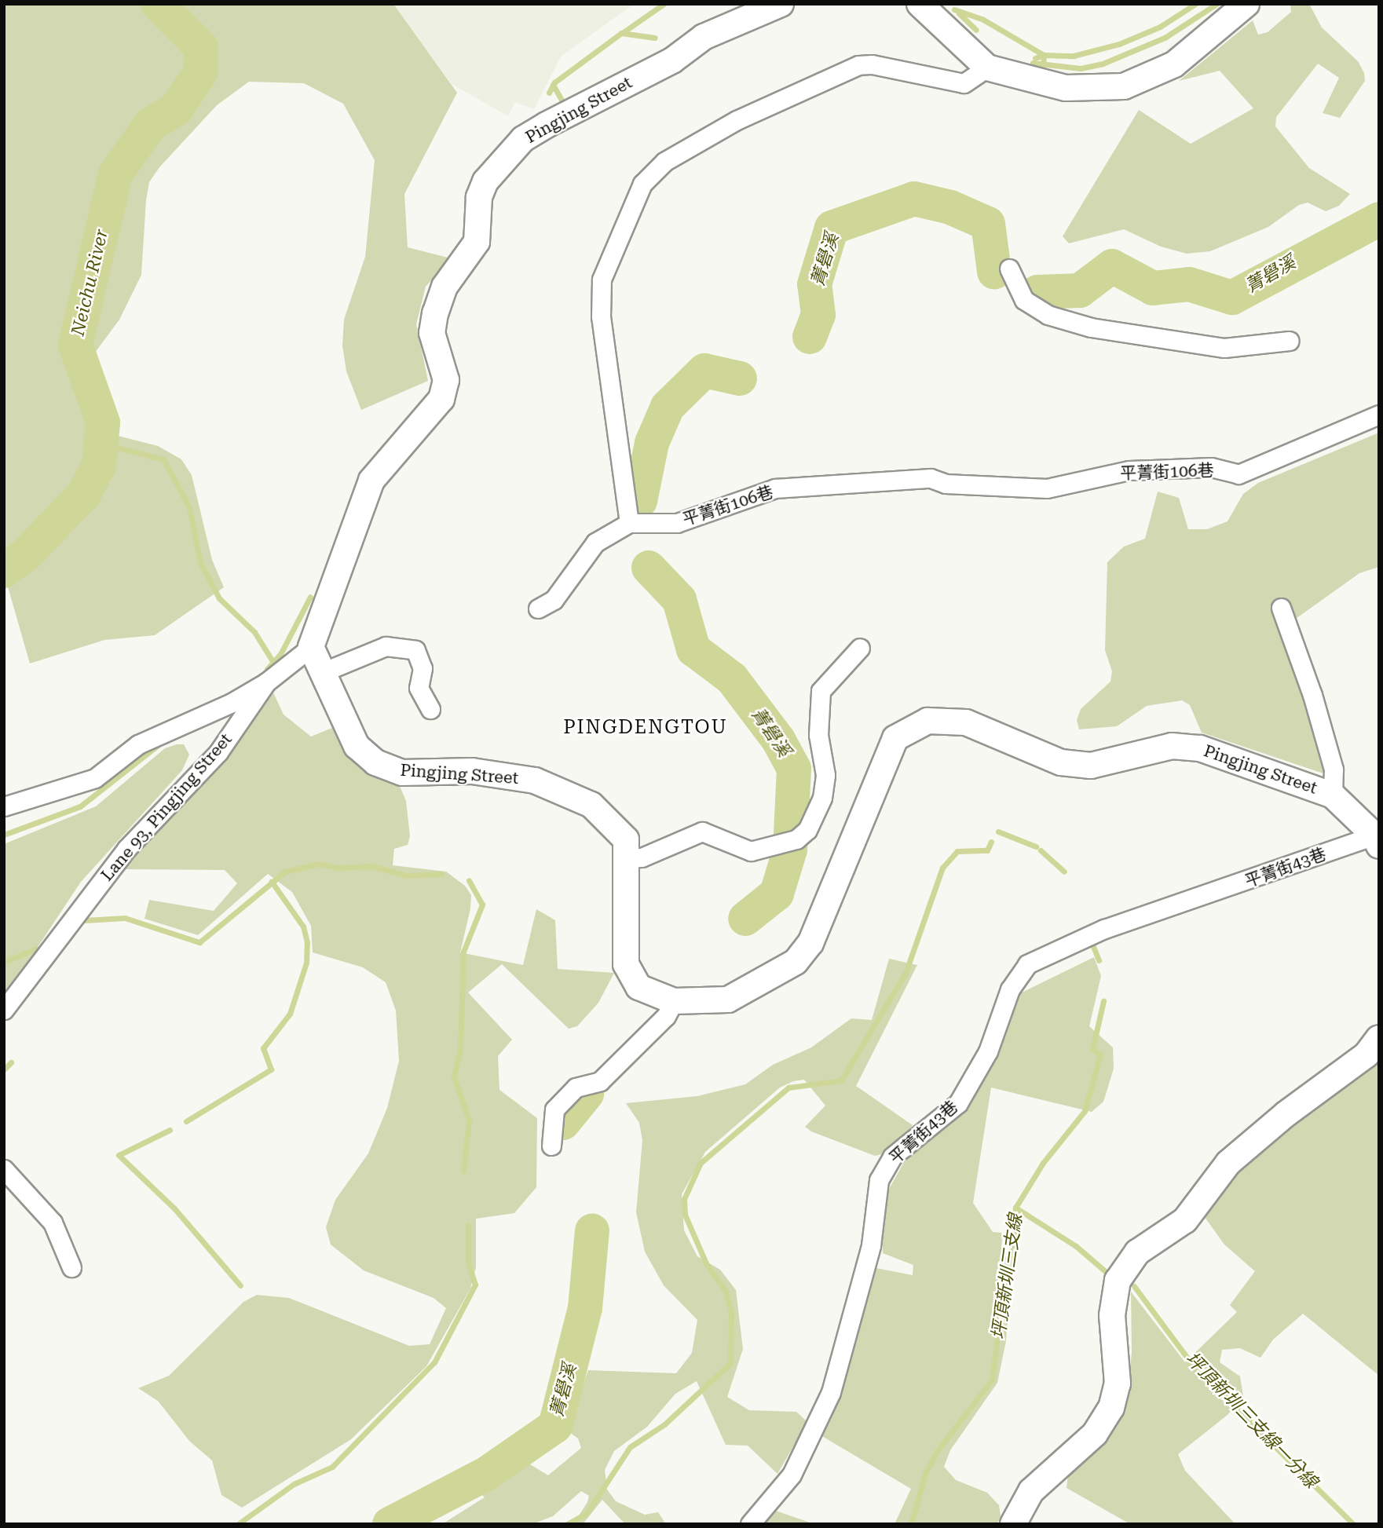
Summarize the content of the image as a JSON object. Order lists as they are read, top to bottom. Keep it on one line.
{"streets":{"street":["Pingjing Street","平菁街106巷","Lane 93, Pingjing Street","平菁街43巷"]},"crossings":[["Pingjing Street","平菁街43巷"]],"districts":["PINGDENGTOU"],"water":["菁礐溪","Neichu River","坪頂新圳三支線","坪頂新圳三支線一分線"]}
